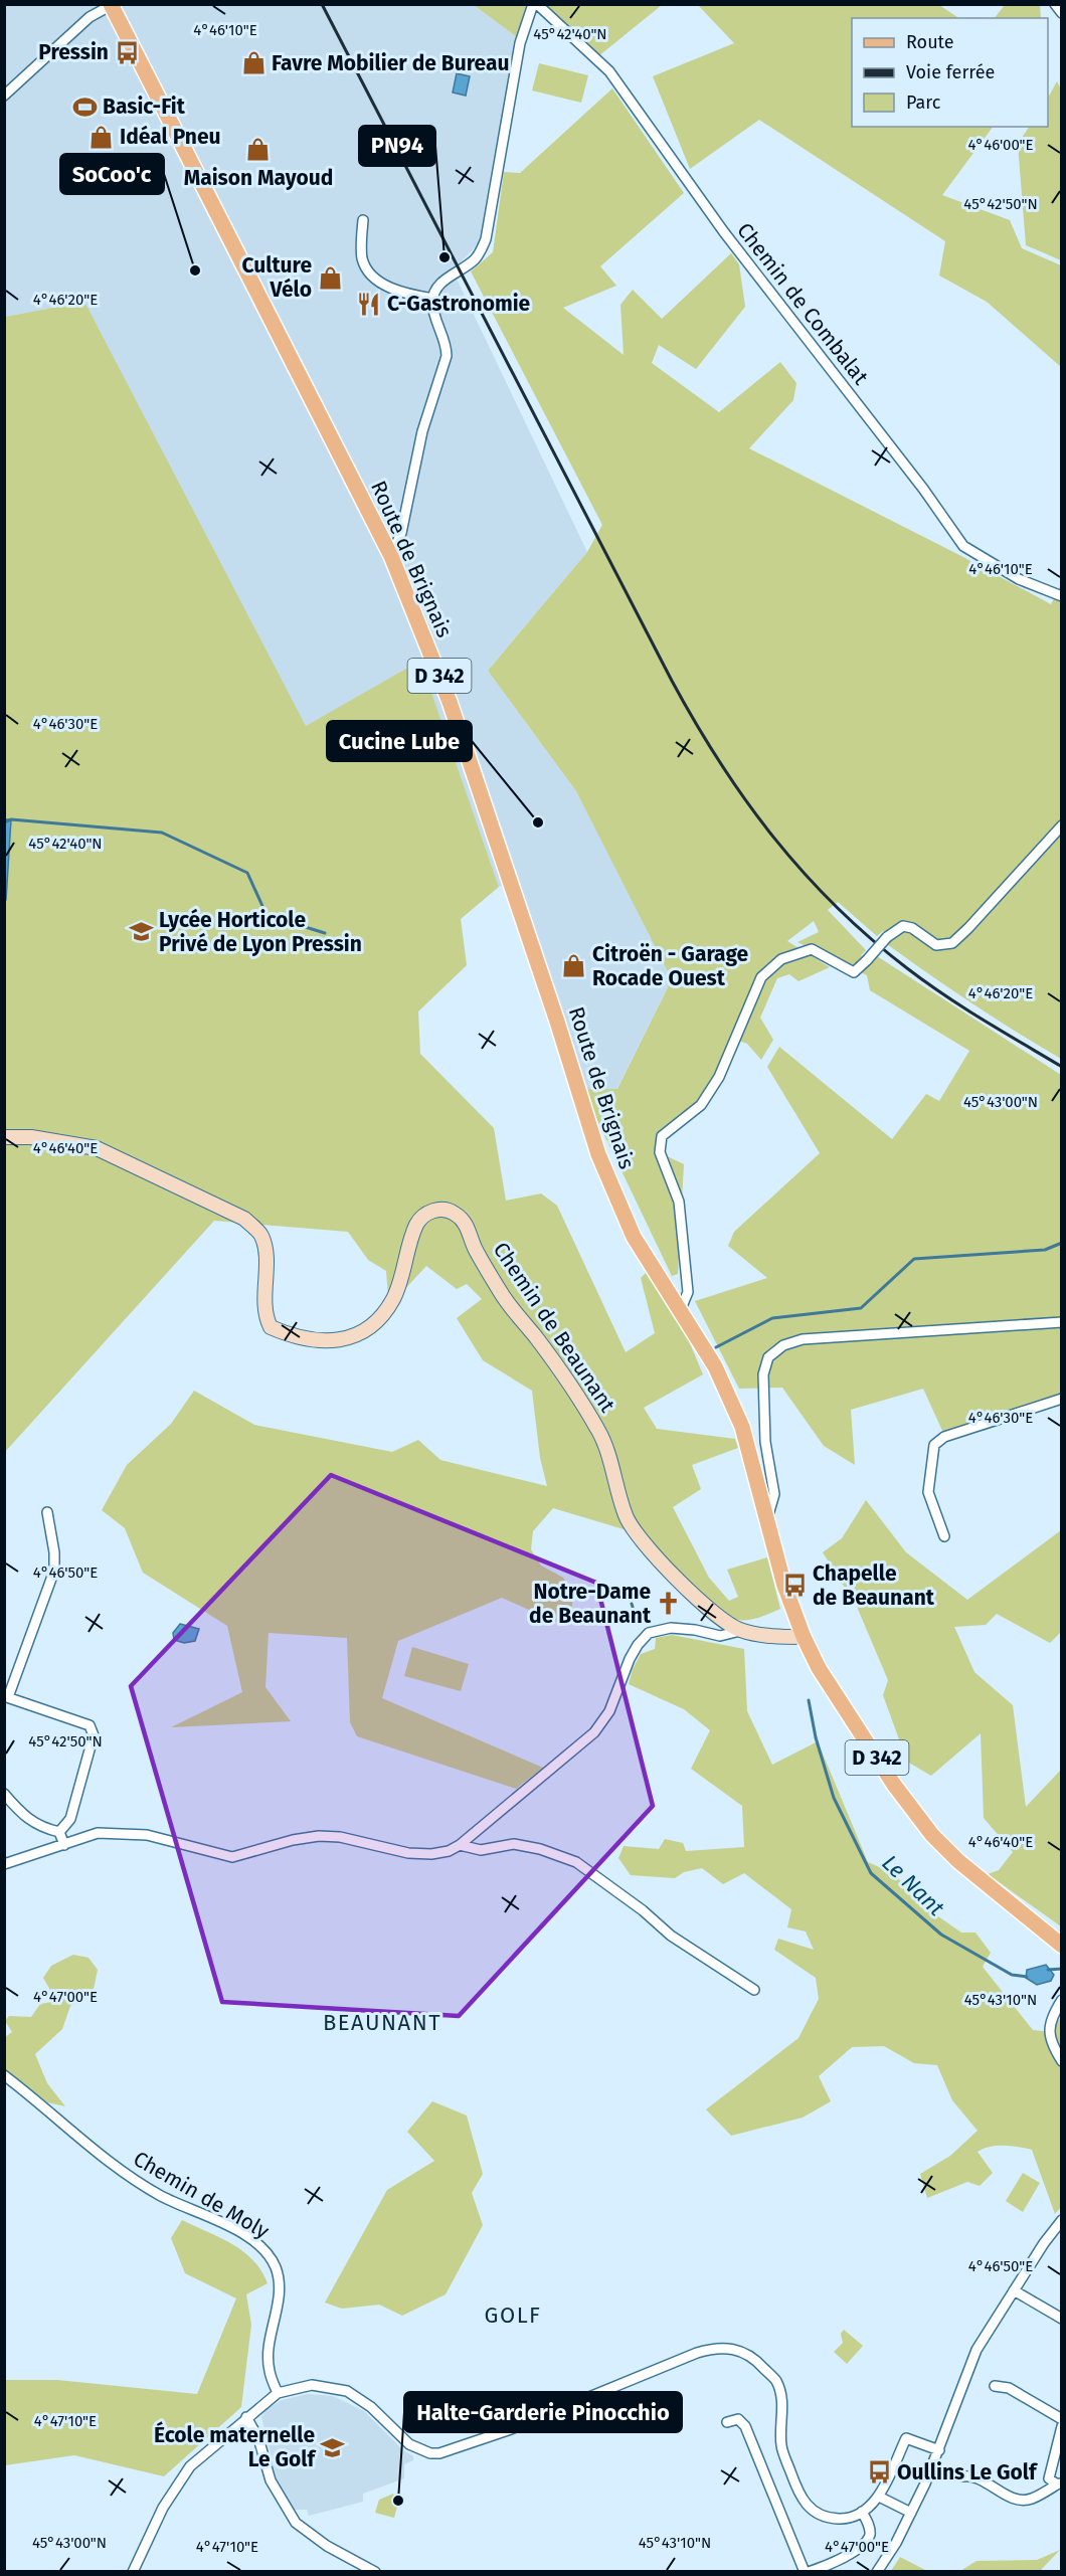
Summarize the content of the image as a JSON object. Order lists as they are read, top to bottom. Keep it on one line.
{"streets":{"main road":["Route de Brignais","D 342"],"street":["Chemin de Combalat","Chemin de Beaunant","Chemin de Moly"]},"crossings":[["Route de Brignais","D 342"],["D 342","Chemin de Beaunant"]],"districts":["BEAUNANT","GOLF"],"water":["Le Nant"],"places":{"bus stop":["Pressin","Chapelle de Beaunant","Oullins Le Golf"],"shop":["Favre Mobilier de Bureau","Idéal Pneu","Maison Mayoud","Culture Vélo","Citroën - Garage Rocade Ouest"],"sports":["Basic-Fit"],"other":["PN94","SoCoo'c","Cucine Lube","Halte-Garderie Pinocchio"],"restaurant":["C-Gastronomie"],"school or university":["Lycée Horticole Privé de Lyon Pressin","École maternelle Le Golf"],"church":["Notre-Dame de Beaunant"]},"legend":["Route","Voie ferrée","Parc"],"coordinates":["4°46'10\"E","45°42'40\"N","4°46'00\"E","45°42'50\"N","4°46'20\"E","4°46'30\"E","45°43'00\"N","4°46'40\"E","4°46'50\"E","4°47'00\"E","45°43'10\"N","4°47'10\"E"]}
